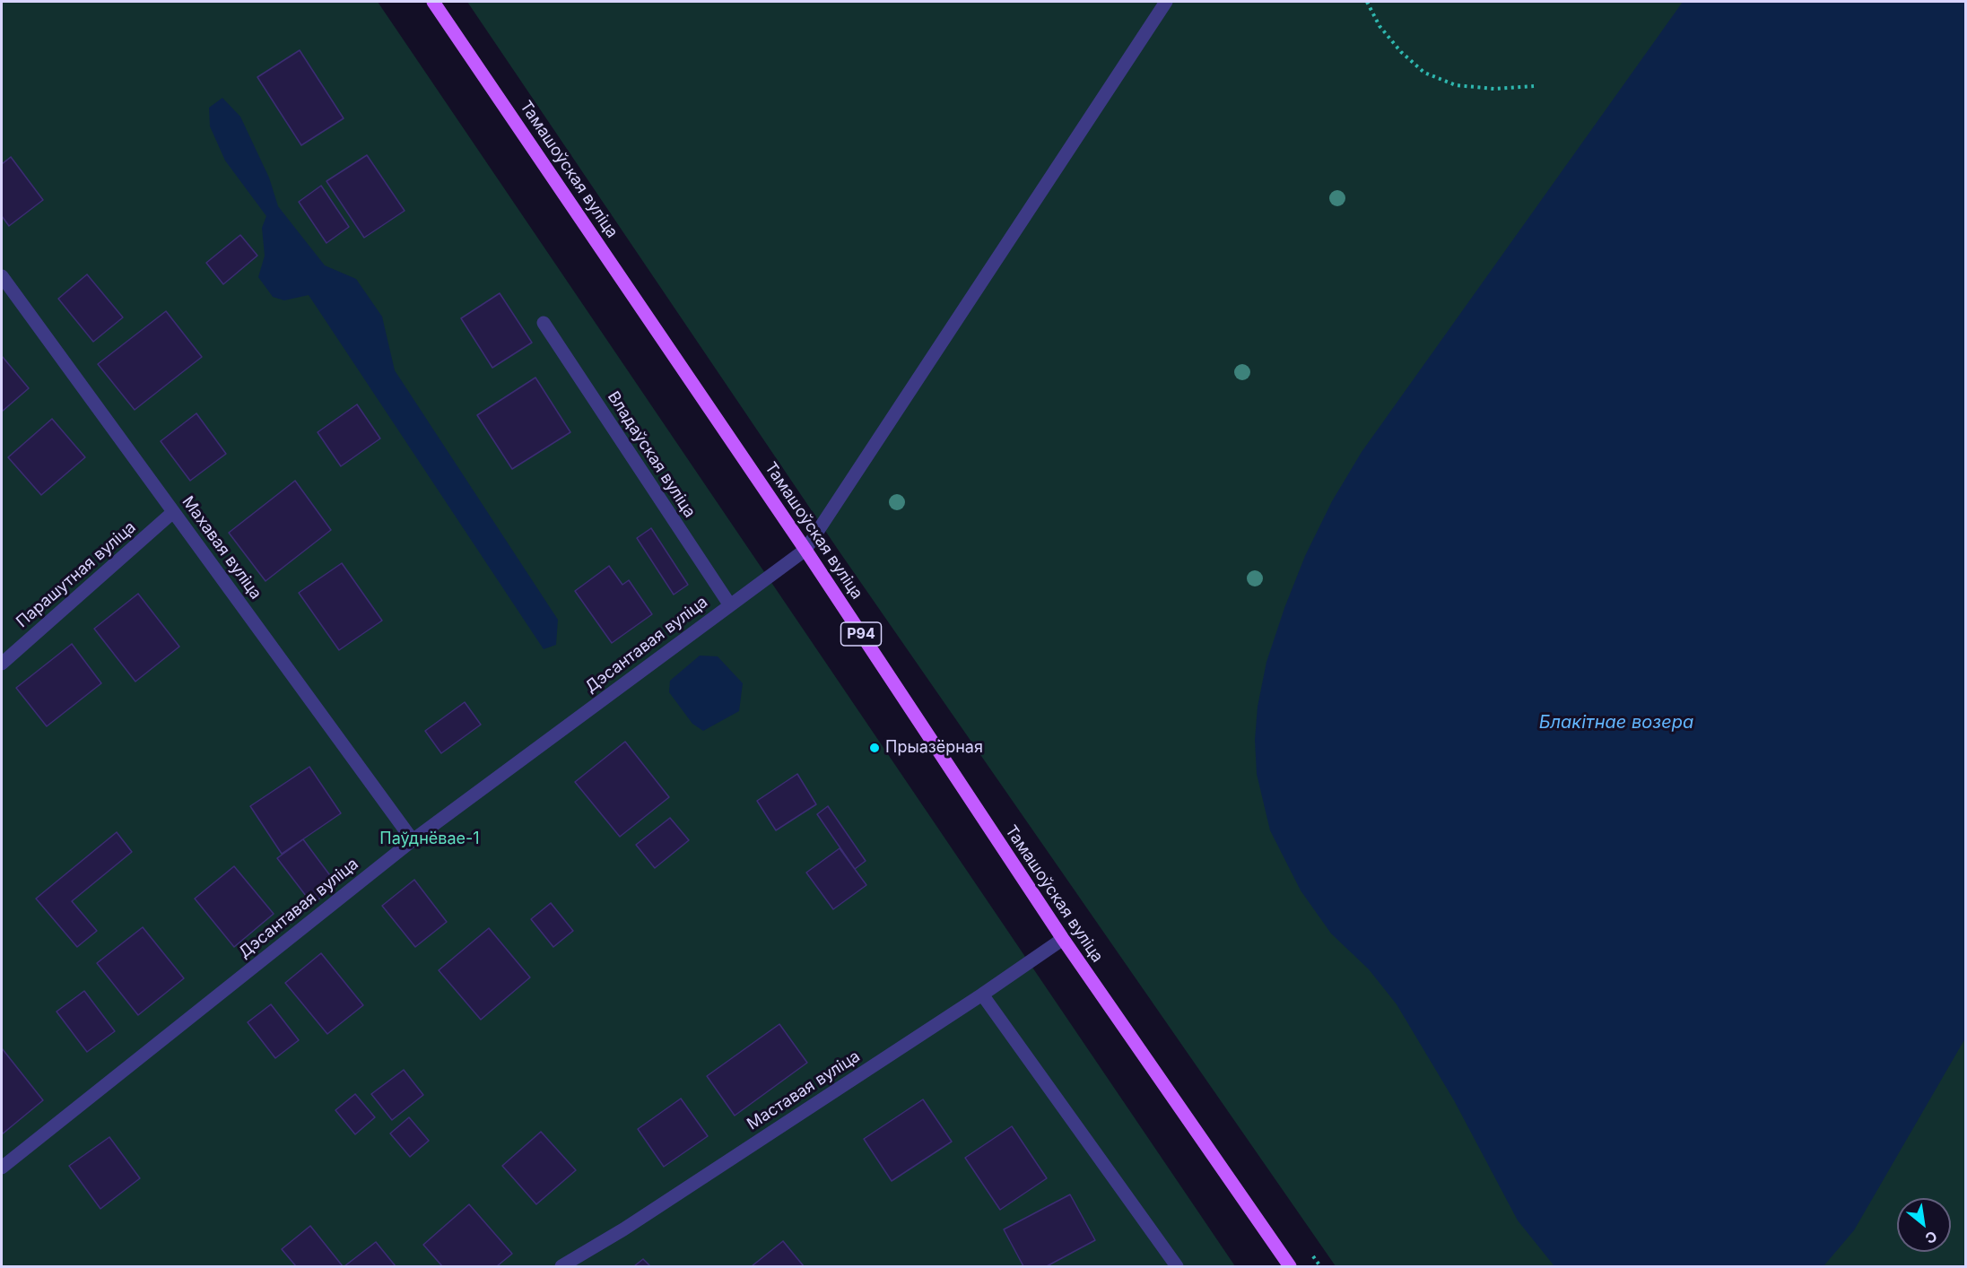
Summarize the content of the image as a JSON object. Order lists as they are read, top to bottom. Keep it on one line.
{"streets":{"main road":["Тамашоўская вуліца","Р94"],"lane":["Владаўская вуліца","Махавая вуліца","Парашутная вуліца","Дэсантавая вуліца","Маставая вуліца"]},"crossings":[["Тамашоўская вуліца","Дэсантавая вуліца"],["Тамашоўская вуліца","Маставая вуліца"],["Владаўская вуліца","Дэсантавая вуліца"],["Махавая вуліца","Парашутная вуліца"],["Махавая вуліца","Дэсантавая вуліца"]],"water":["Блакітнае возера"],"parks":["Паўднёвае-1"],"places":["Прыазёрная"],"north":"bottom right"}
